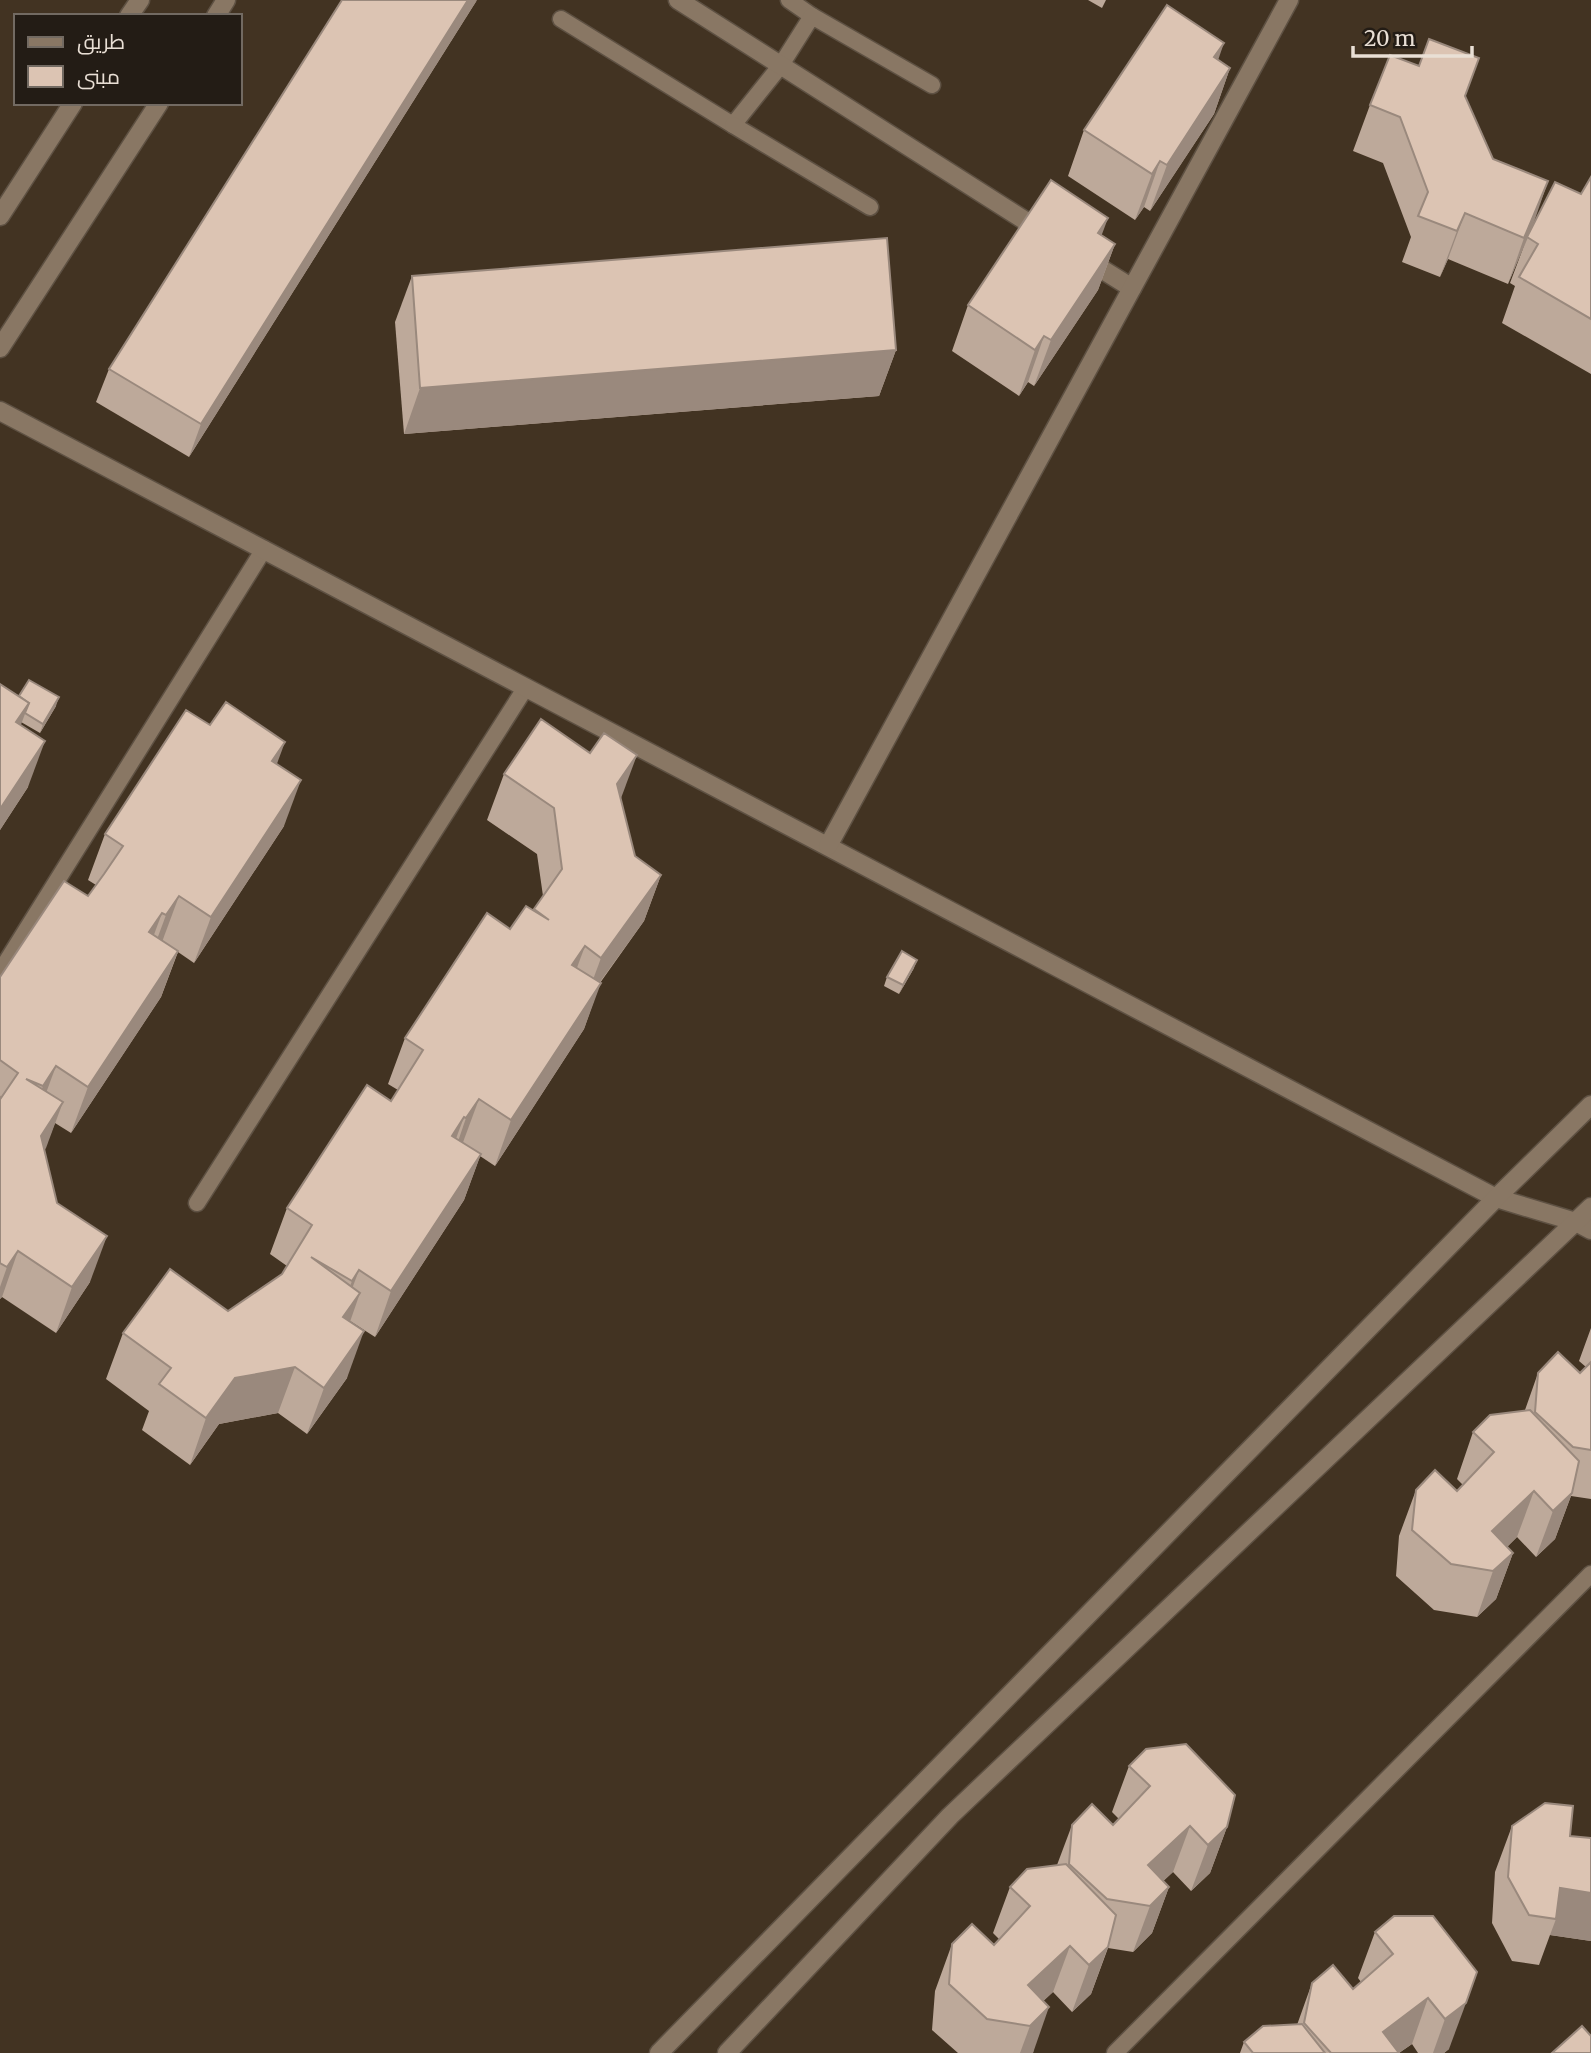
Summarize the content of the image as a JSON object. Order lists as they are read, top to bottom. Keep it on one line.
{"legend":["طريق","مبنى"],"scale_bar":"20 m"}
